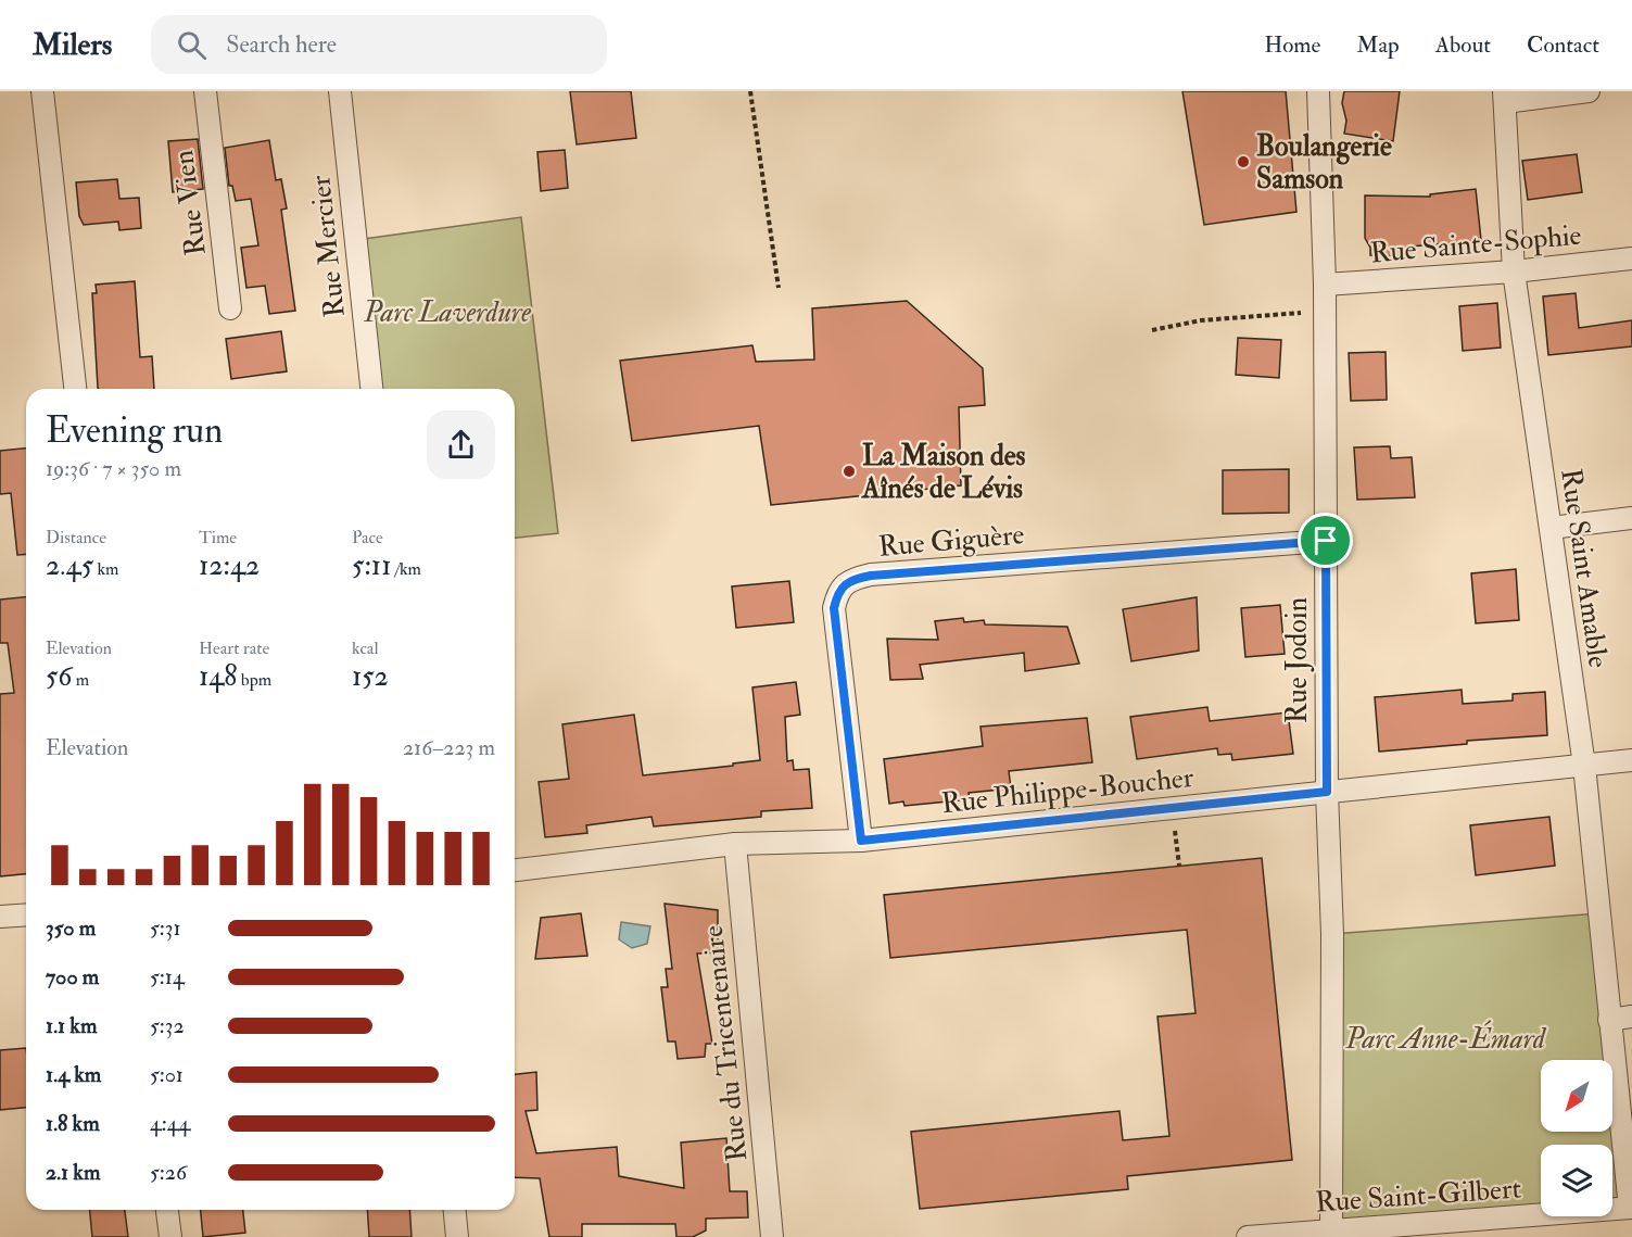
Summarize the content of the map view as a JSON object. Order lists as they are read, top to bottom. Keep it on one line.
{"streets":{"street":["Rue Vien","Rue Sainte-Sophie","Rue Mercier","Rue Giguère","Rue Saint Amable","Rue Jodoin","Rue Philippe-Boucher","Rue du Tricentenaire","Rue Saint-Gilbert"]},"crossings":[["Rue Sainte-Sophie","Rue Saint Amable"],["Rue Sainte-Sophie","Rue Jodoin"],["Rue Giguère","Rue Jodoin"],["Rue Giguère","Rue Philippe-Boucher"],["Rue Saint Amable","Rue Philippe-Boucher"],["Rue Saint Amable","Rue Saint-Gilbert"],["Rue Jodoin","Rue Philippe-Boucher"],["Rue Jodoin","Rue Saint-Gilbert"],["Rue Philippe-Boucher","Rue du Tricentenaire"]],"parks":["Parc Laverdure","Parc Anne-Émard"],"places":["Boulangerie Samson","La Maison des Aînés de Lévis"],"north":"bottom left","page":{"header":"Milers","search":"Search here","nav":["Home","Map","About","Contact"],"heading":["Evening run","19:36 · 7 × 350 m"],"stats":[["Distance","2.45 km"],["Time","12:42"],["Pace","5:11 /km"],["Elevation","56 m"],["Heart rate","148 bpm"],["kcal","152"]],"chart":["Elevation","216–223 m"],"list":[{"name":"350 m","note":"5:31"},{"name":"700 m","note":"5:14"},{"name":"1.1 km","note":"5:32"},{"name":"1.4 km","note":"5:01"},{"name":"1.8 km","note":"4:44"},{"name":"2.1 km","note":"5:26"}]}}
